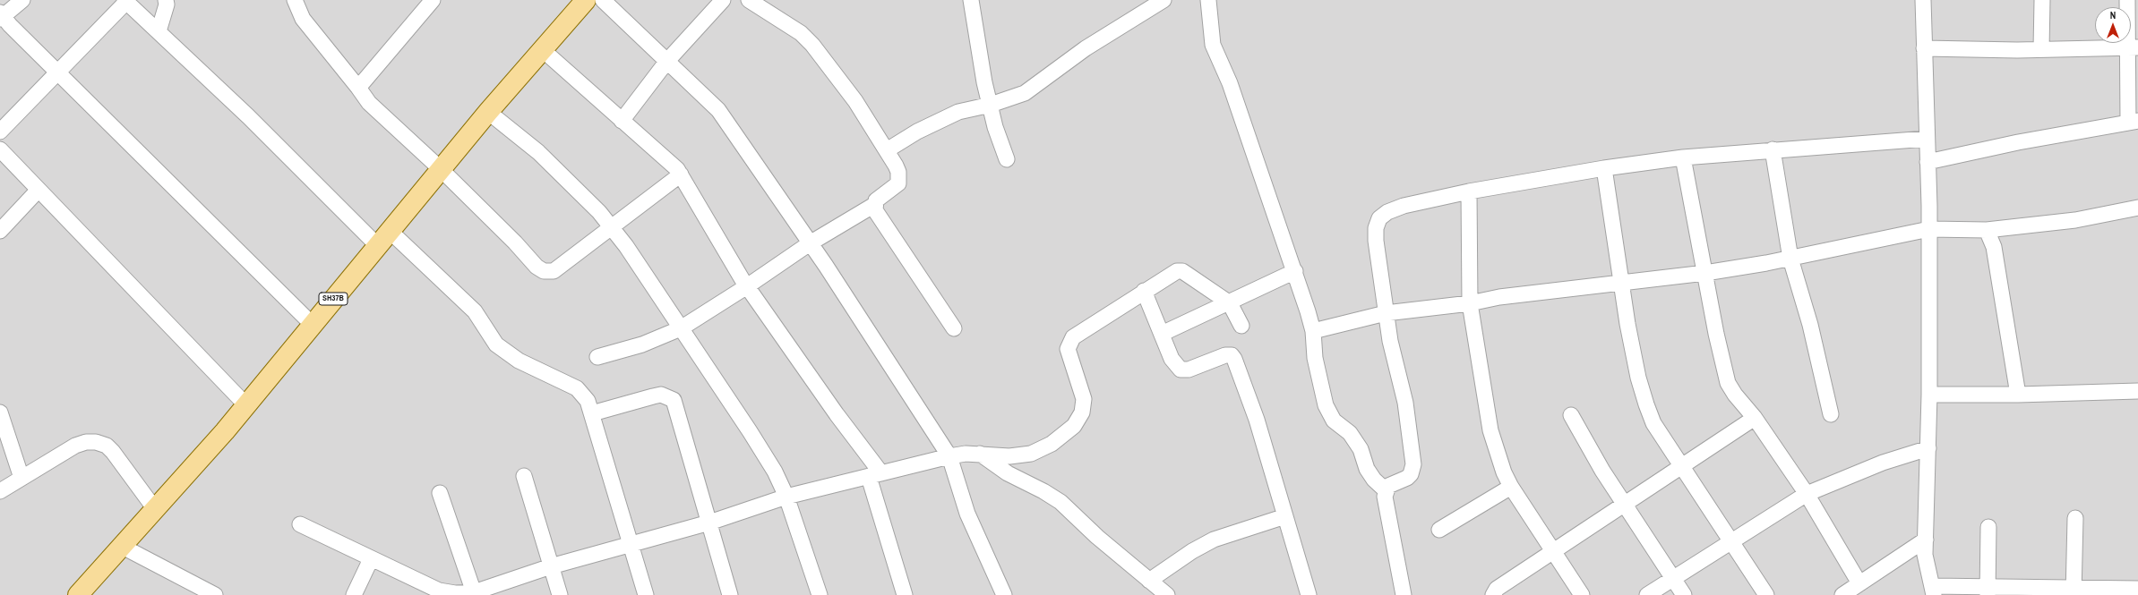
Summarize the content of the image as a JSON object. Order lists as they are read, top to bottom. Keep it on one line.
{"streets":{"main road":["SH37B"]},"north":"top"}
